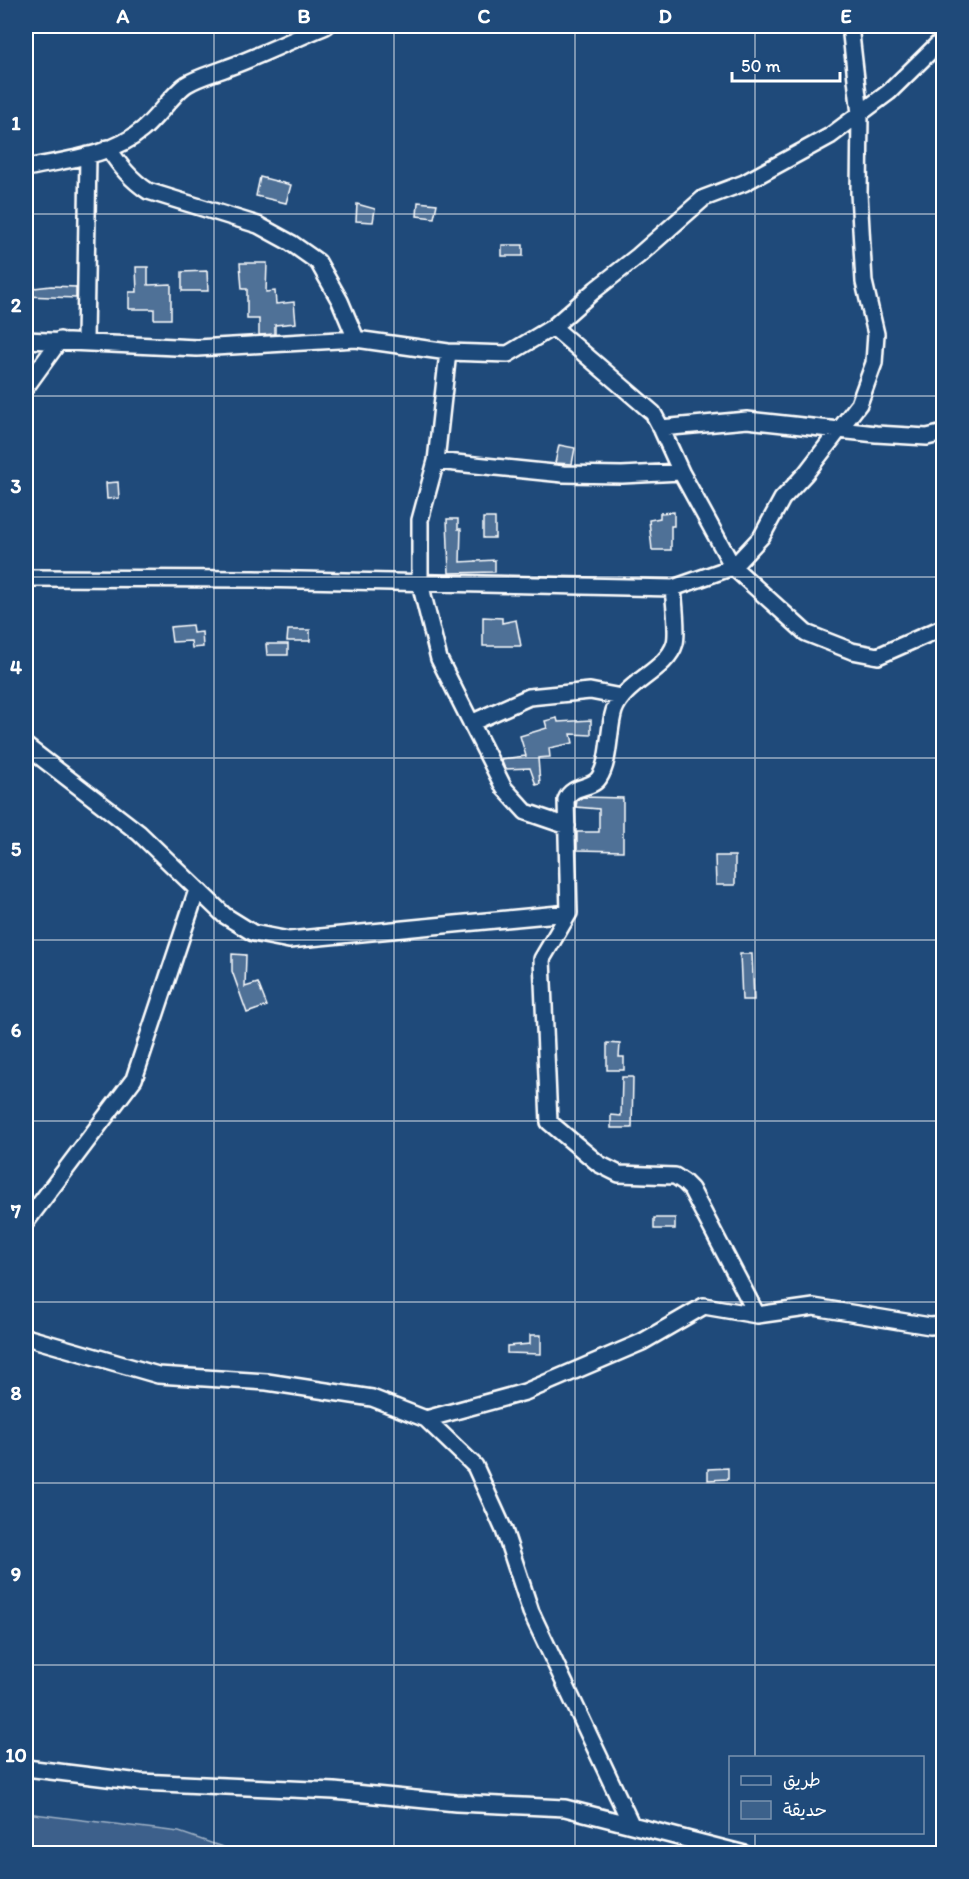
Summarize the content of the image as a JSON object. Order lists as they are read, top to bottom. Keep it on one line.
{"legend":["طريق","حديقة"],"scale_bar":"50 m","grid":{"columns":["A","B","C","D","E"],"rows":["1","2","3","4","5","6","7","8","9","10"]}}
